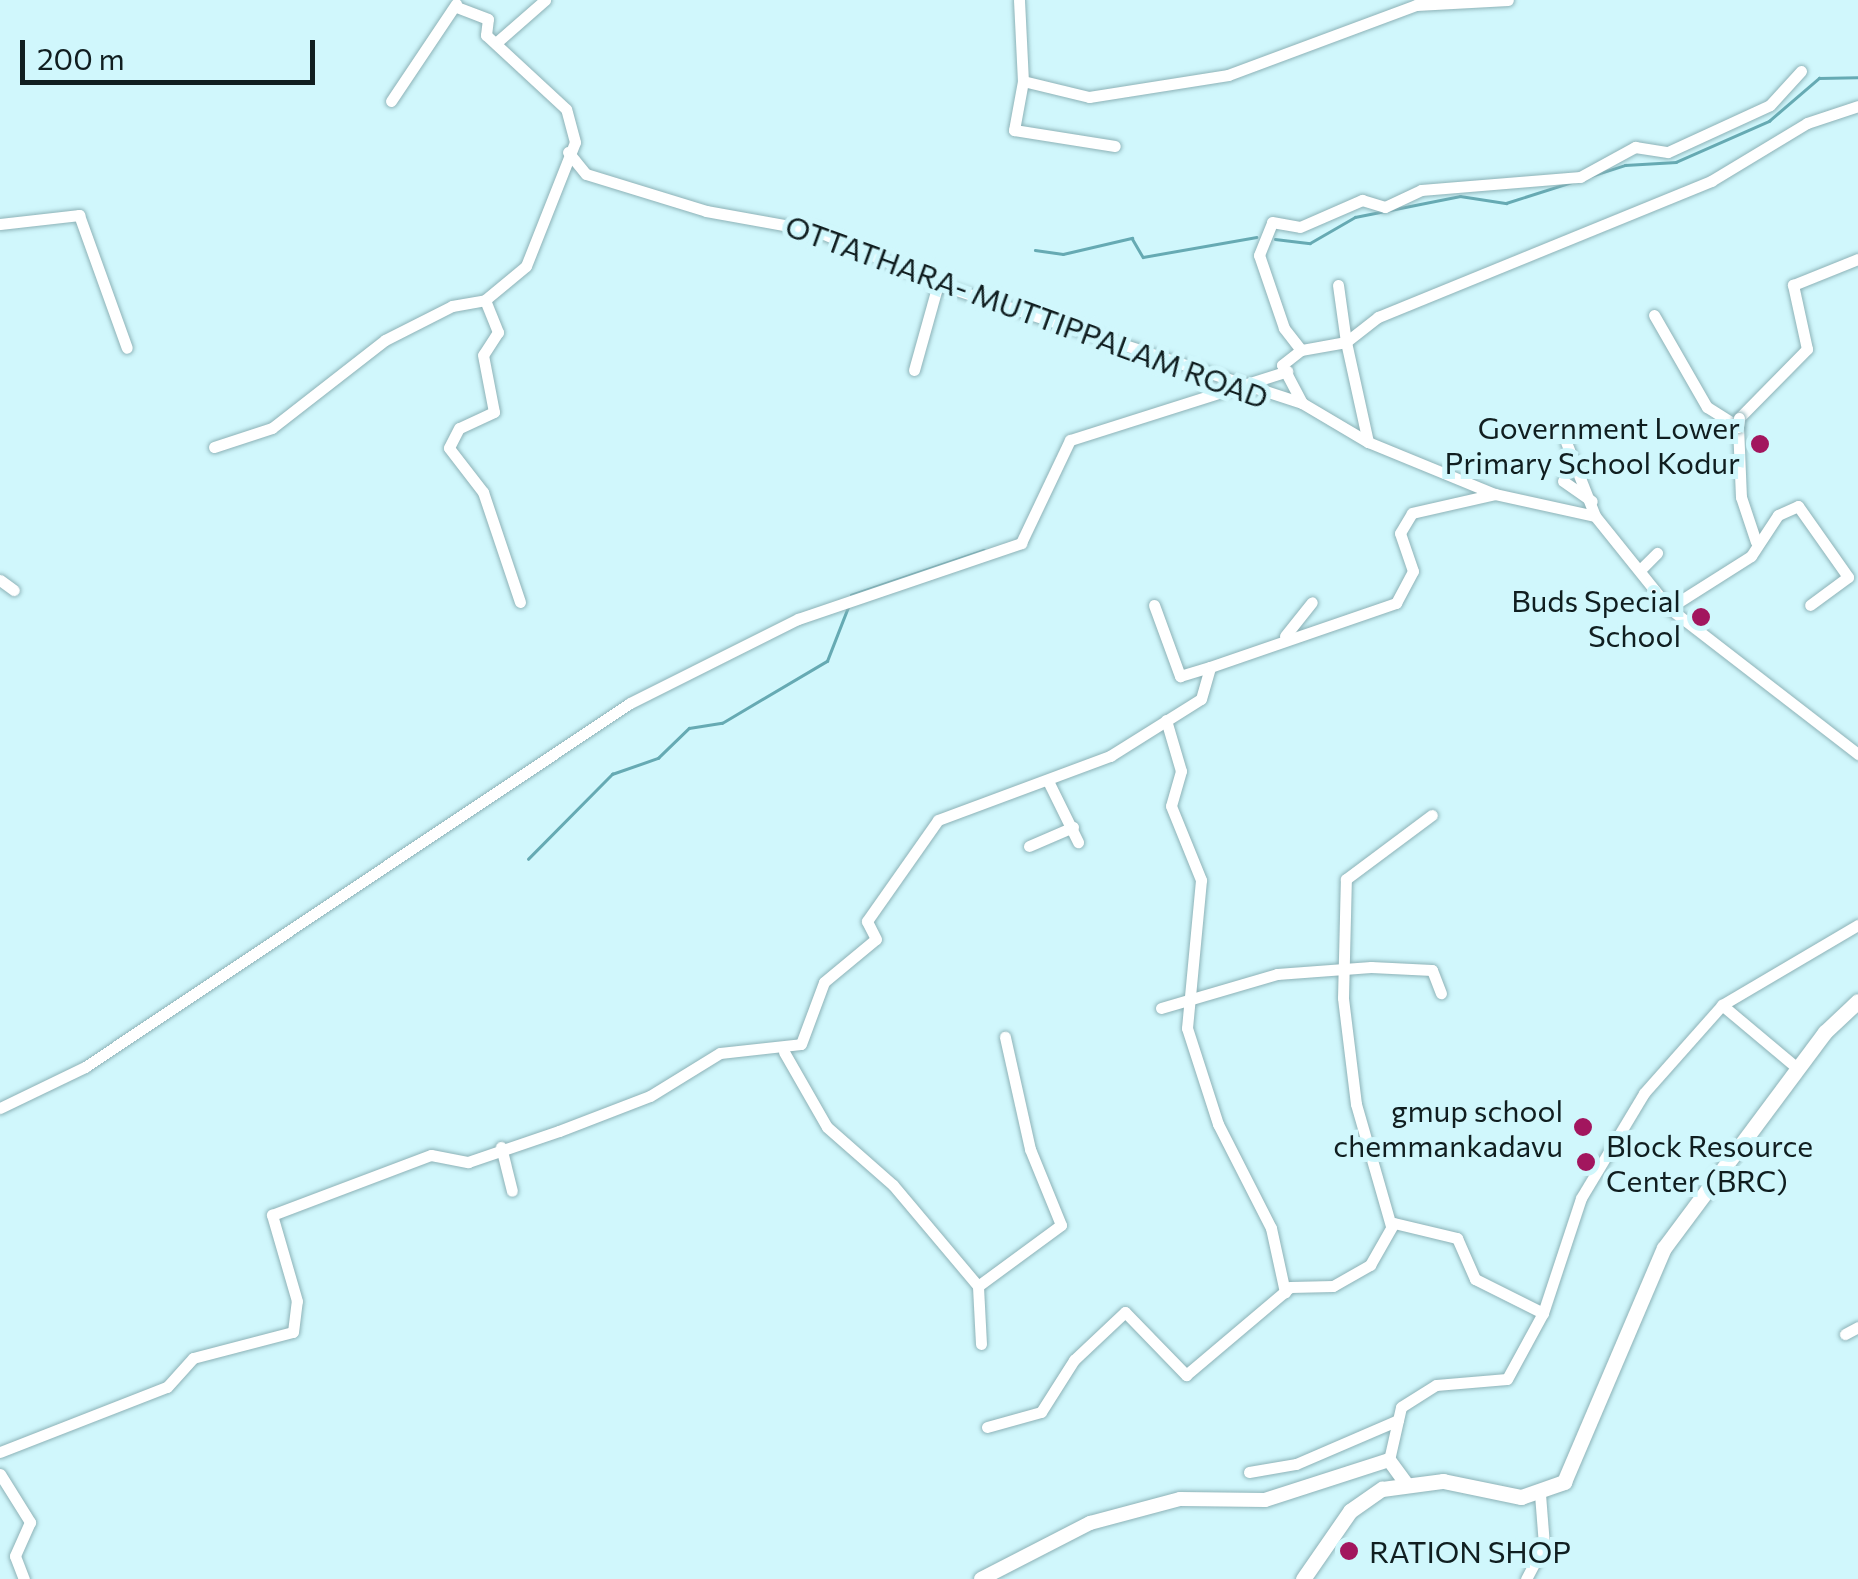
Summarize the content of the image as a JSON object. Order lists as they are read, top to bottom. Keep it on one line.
{"streets":{"street":["OTTATHARA- MUTTIPPALAM ROAD"]},"places":["Government Lower Primary School Kodur","Buds Special School","gmup school chemmankadavu","Block Resource Center (BRC)","RATION SHOP"],"scale_bar":"200 m"}
